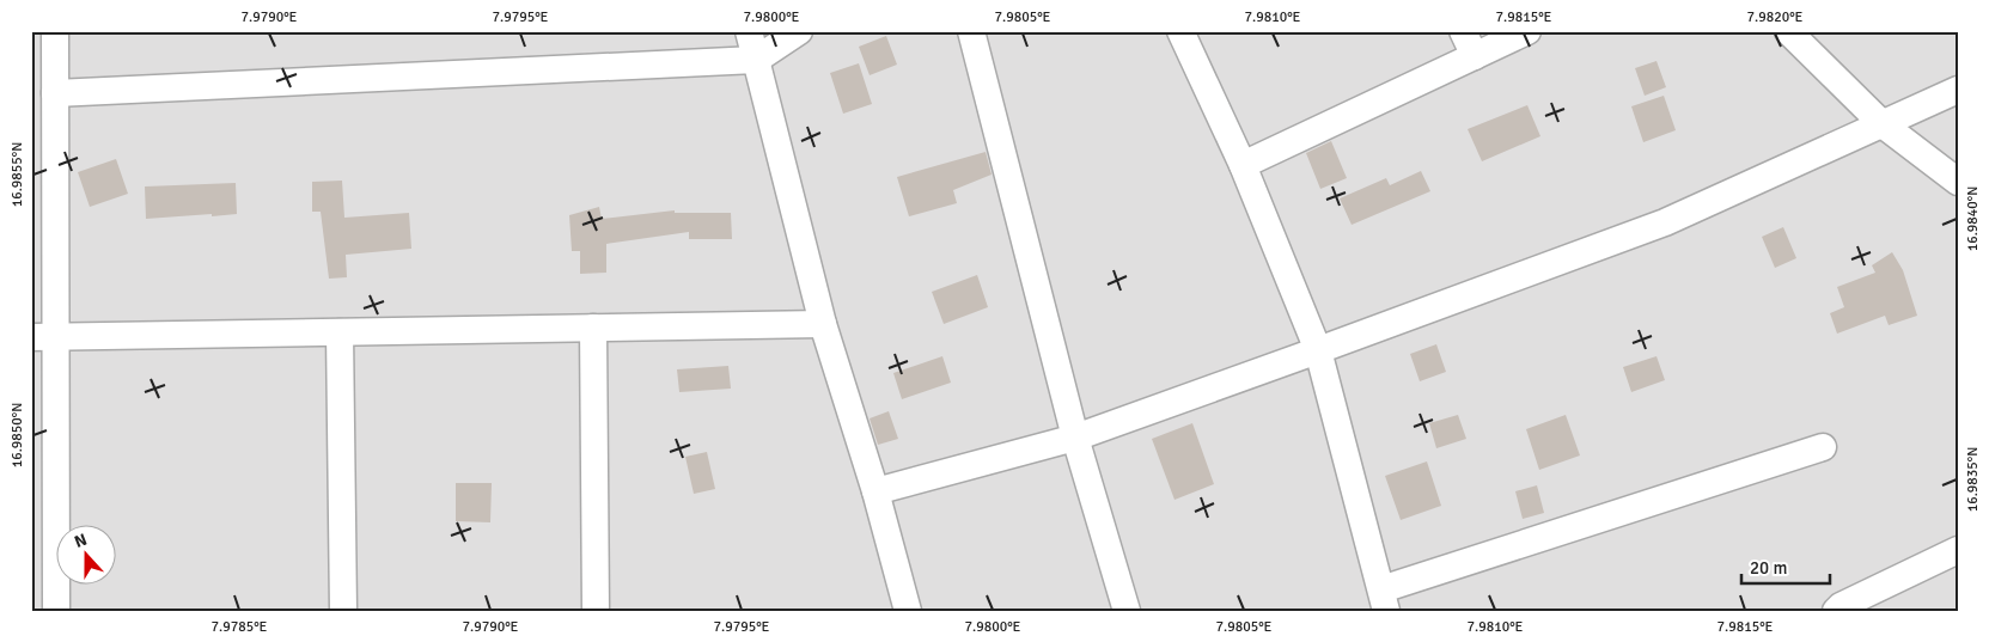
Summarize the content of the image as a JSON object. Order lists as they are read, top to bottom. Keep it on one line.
{"scale_bar":"20 m","north":"top","coordinates":["7.9790°E","7.9795°E","7.9800°E","7.9805°E","7.9810°E","7.9815°E","7.9820°E","16.9855°N","16.9840°N","16.9850°N","16.9835°N","7.9785°E"]}
